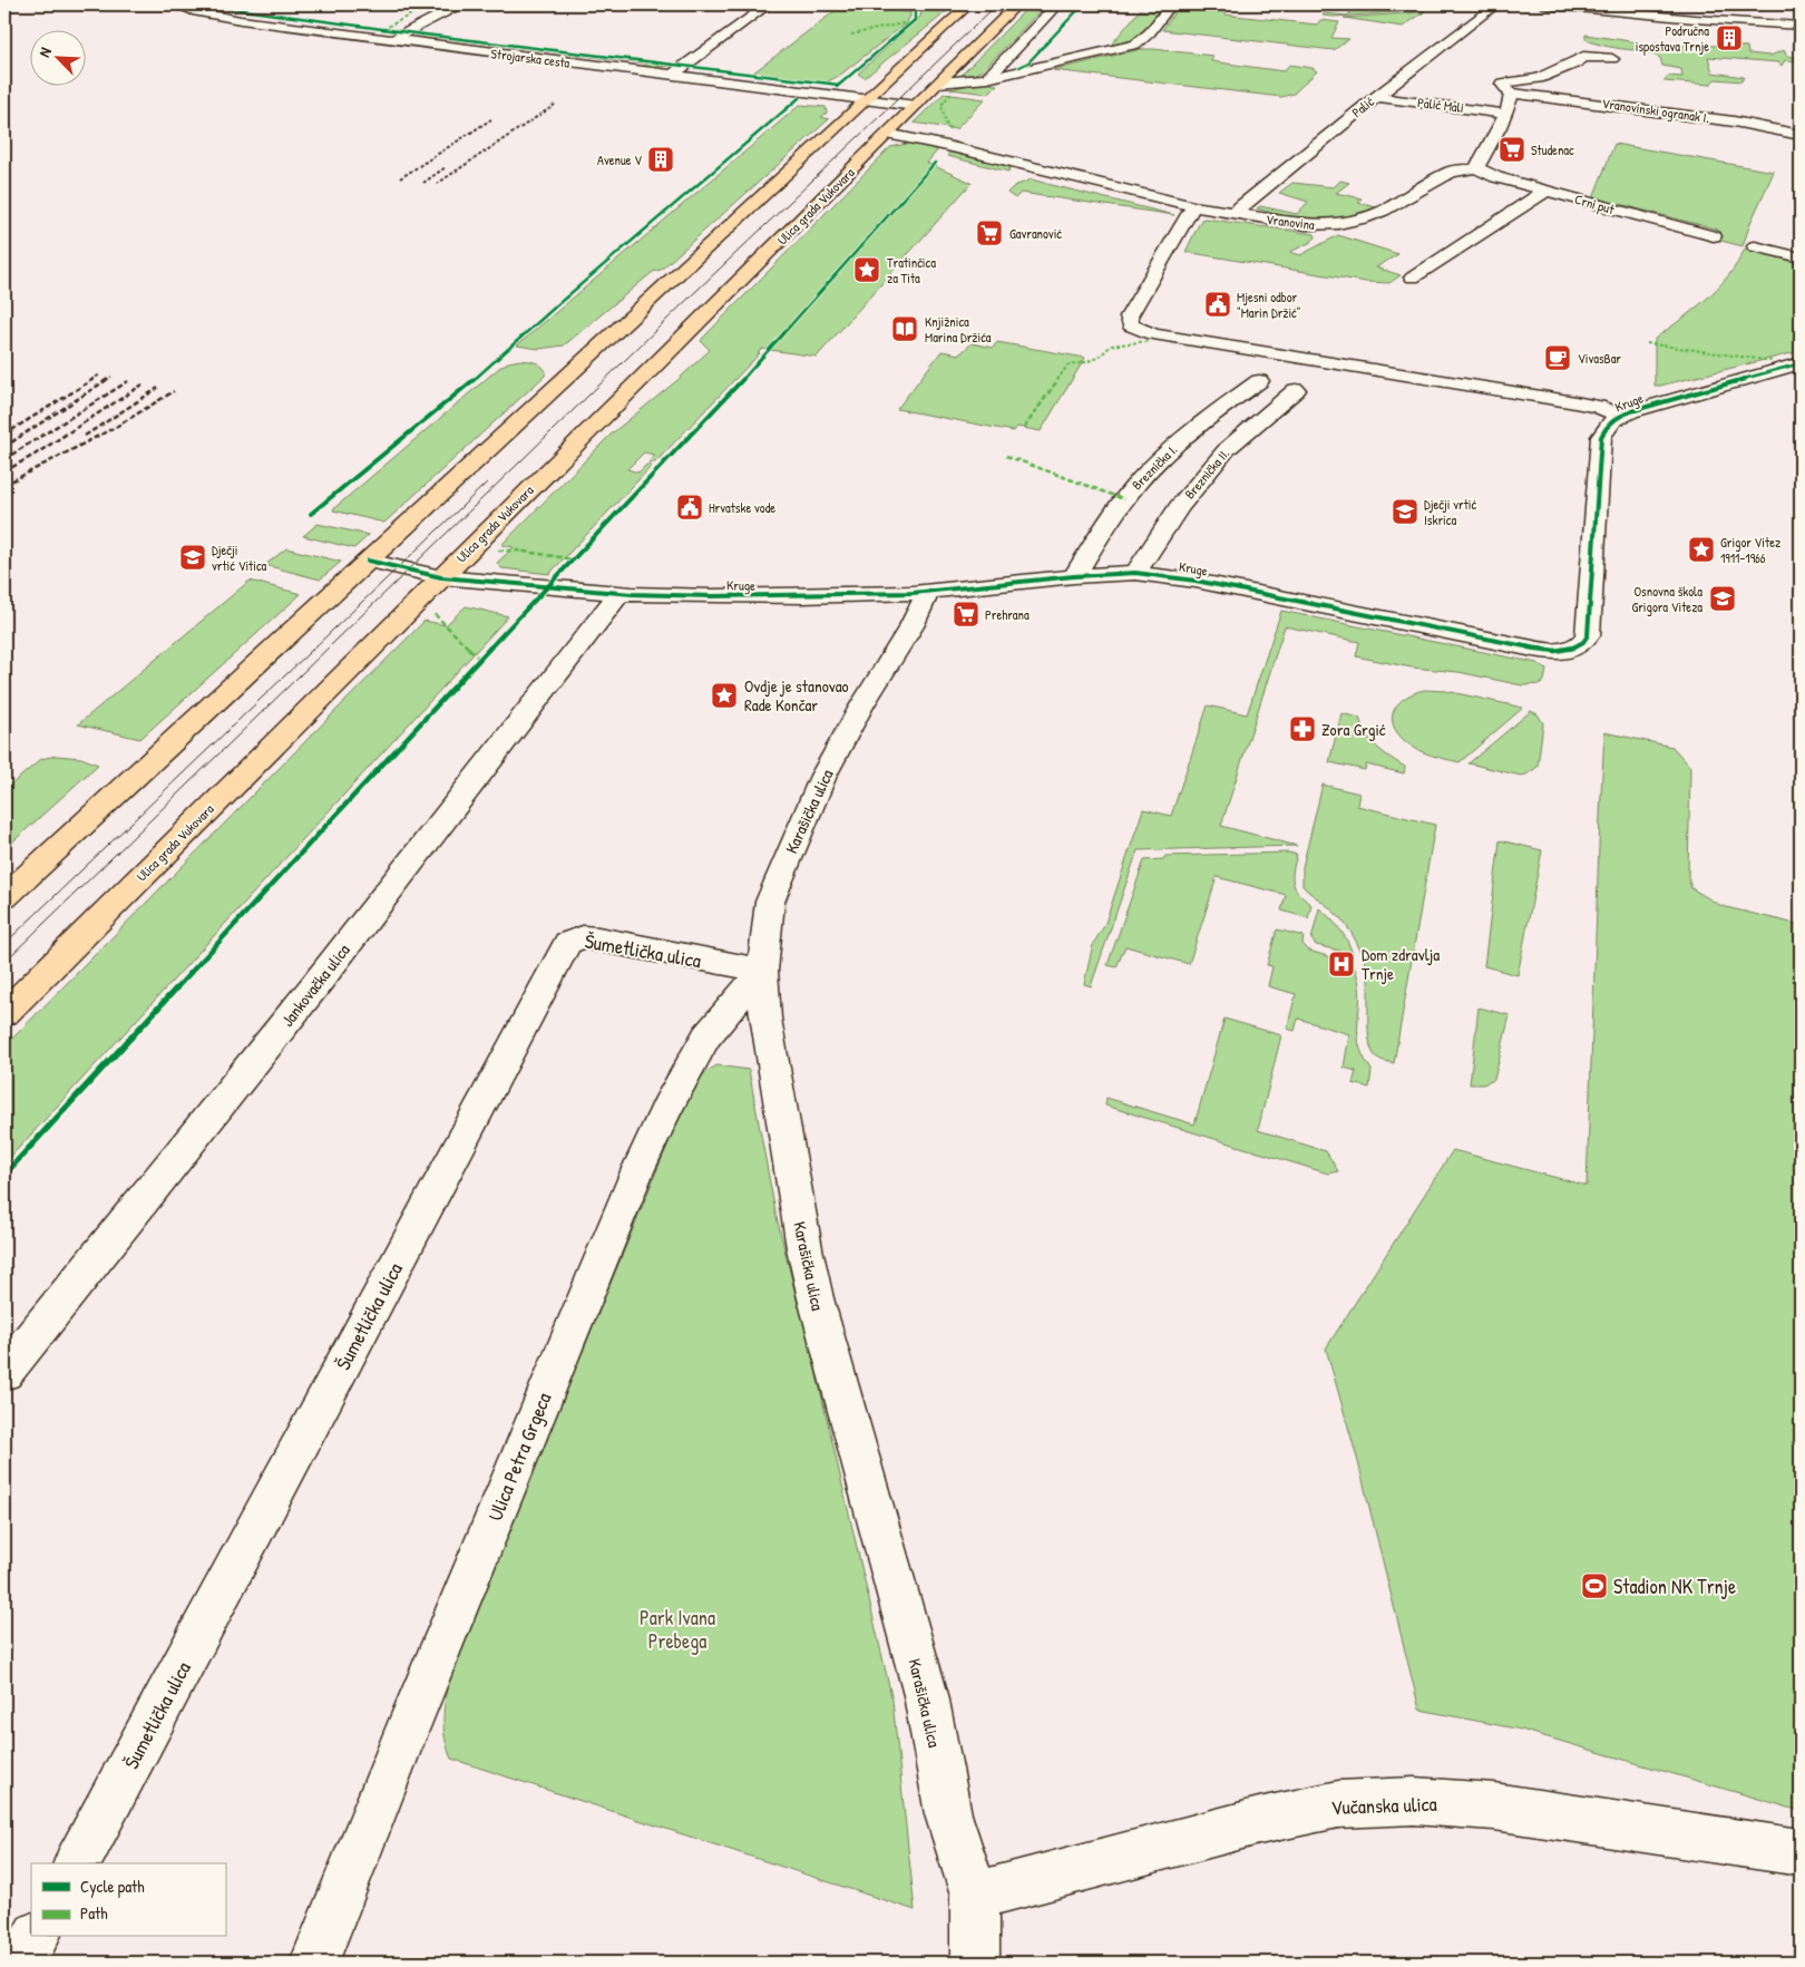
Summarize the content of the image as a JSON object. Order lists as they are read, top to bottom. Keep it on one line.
{"streets":{"main road":["Ulica grada Vukovara"],"street":["Strojarska cesta","Palić Mali","Palić","Vranovinski ogranak I.","Crni put","Vranovina","Kruge","Breznička I.","Breznička II.","Karašička ulica","Šumetlička ulica","Jankovačka ulica","Ulica Petra Grgeca","Vučanska ulica"]},"crossings":[["Strojarska cesta","Ulica grada Vukovara"],["Palić Mali","Palić"],["Palić","Vranovina"],["Crni put","Vranovina"],["Ulica grada Vukovara","Vranovina"],["Ulica grada Vukovara","Kruge"],["Vranovina","Kruge"],["Kruge","Breznička I."],["Kruge","Breznička II."],["Kruge","Karašička ulica"],["Kruge","Jankovačka ulica"],["Karašička ulica","Šumetlička ulica"],["Karašička ulica","Ulica Petra Grgeca"],["Karašička ulica","Vučanska ulica"],["Šumetlička ulica","Ulica Petra Grgeca"]],"parks":["Park Ivana Prebega"],"places":{"building":["Područna ispostava Trnje","Avenue V"],"supermarket":["Studenac","Gavranović","Prehrana"],"place":["Tratinčica za Tita","Grigor Vitez 1911-1966","Ovdje je stanovao Rade Končar"],"public building":["Mjesni odbor \"Marin Držić\"","Hrvatske vode"],"library":["Knjižnica Marina Držića"],"cafe":["VivasBar"],"school or university":["Dječji vrtić Iskrica","Dječji vrtić Vitica","Osnovna škola Grigora Viteza"],"pharmacy":["Zora Grgić"],"hospital":["Dom zdravlja Trnje"],"sports":["Stadion NK Trnje"]},"legend":["Cycle path","Path"],"north":"top left"}
